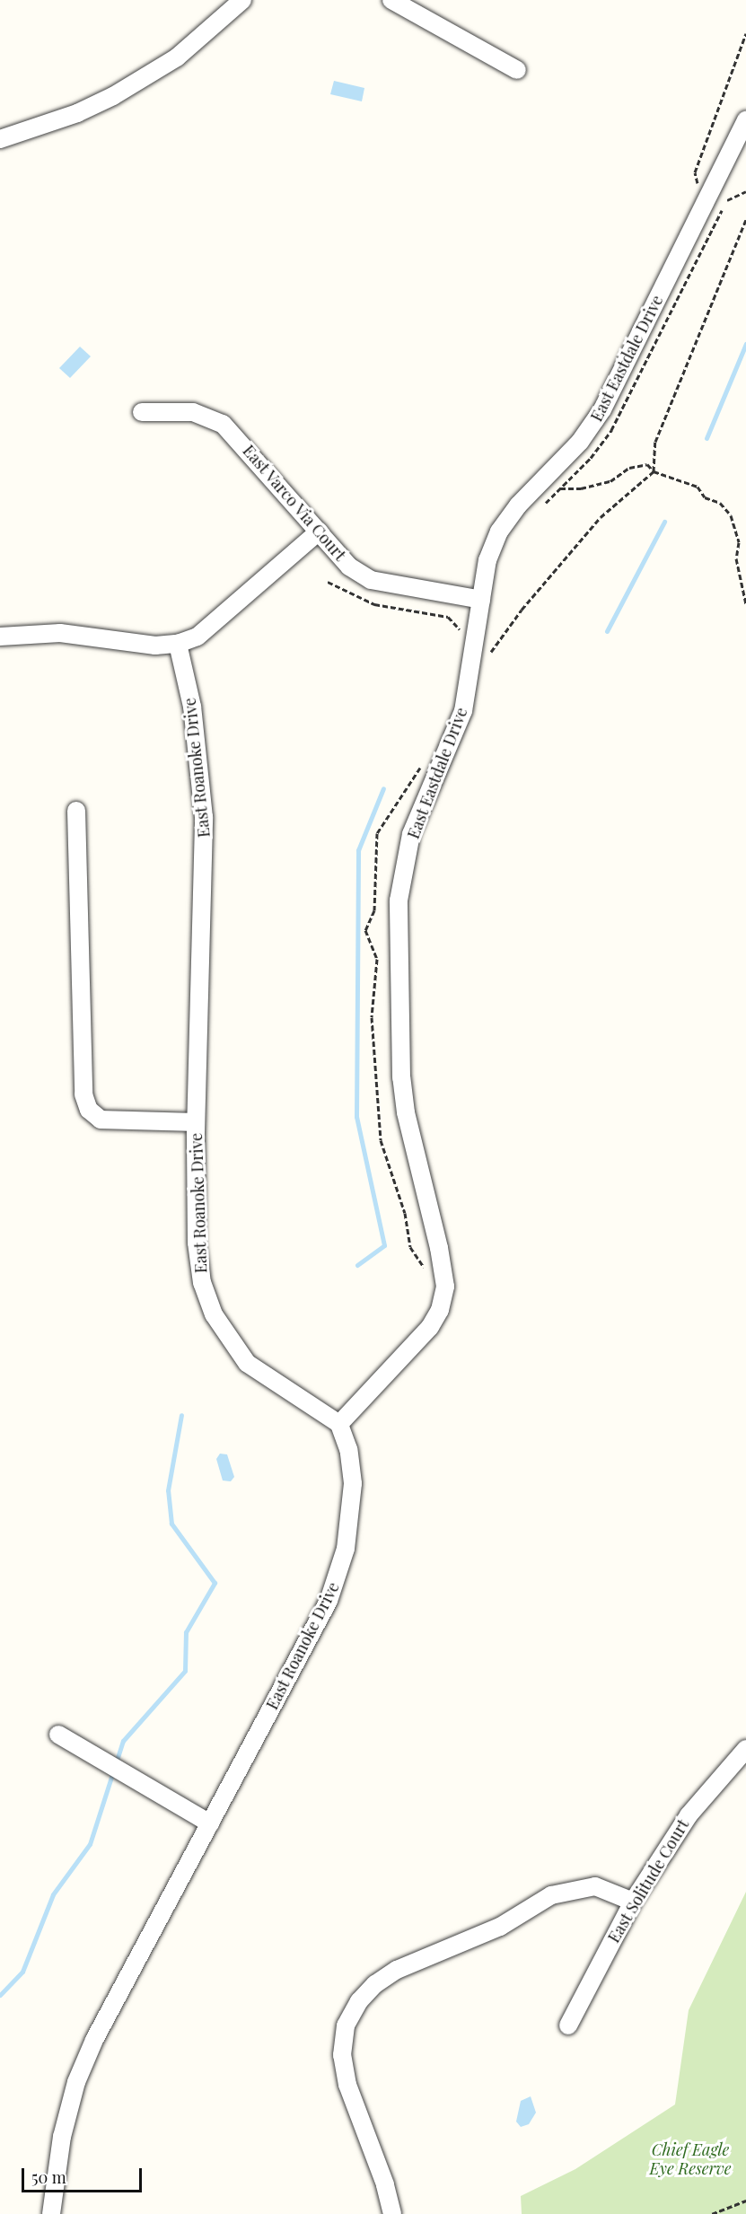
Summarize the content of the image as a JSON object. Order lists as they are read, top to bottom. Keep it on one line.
{"streets":{"street":["East Eastdale Drive","East Varco Via Court","East Roanoke Drive","East Solitude Court"]},"crossings":[["East Eastdale Drive","East Varco Via Court"],["East Eastdale Drive","East Roanoke Drive"]],"parks":["Chief Eagle Eye Reserve"],"scale_bar":"50 m"}
